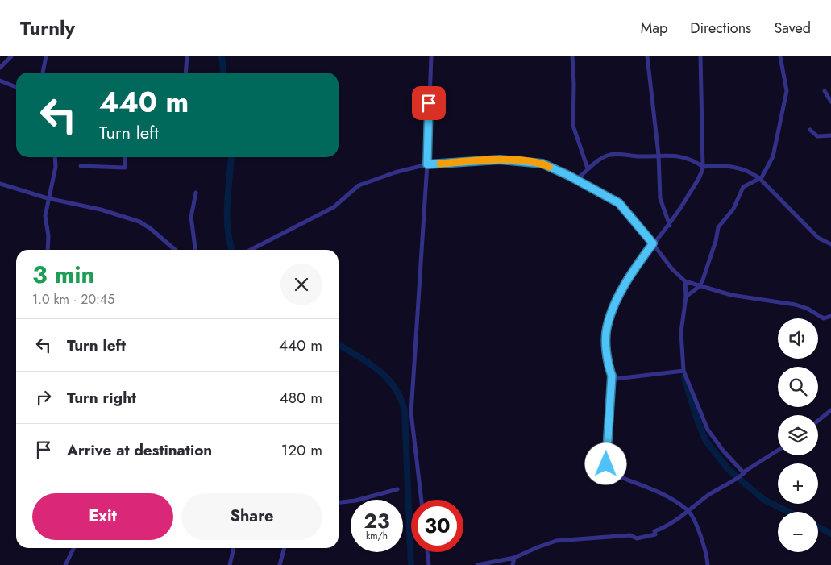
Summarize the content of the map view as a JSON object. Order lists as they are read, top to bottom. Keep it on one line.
{"page":{"header":"Turnly","nav":["Map","Directions","Saved"],"turn":["440 m","Turn left"],"heading":["3 min","1.0 km · 20:45"],"map_buttons":["+","−"],"list":[{"name":"Turn left","value":"440 m"},{"name":"Turn right","value":"480 m"},{"name":"Arrive at destination","value":"120 m"}],"buttons":["Exit","Share"],"speed":"23 km/h","limit":"30"}}
